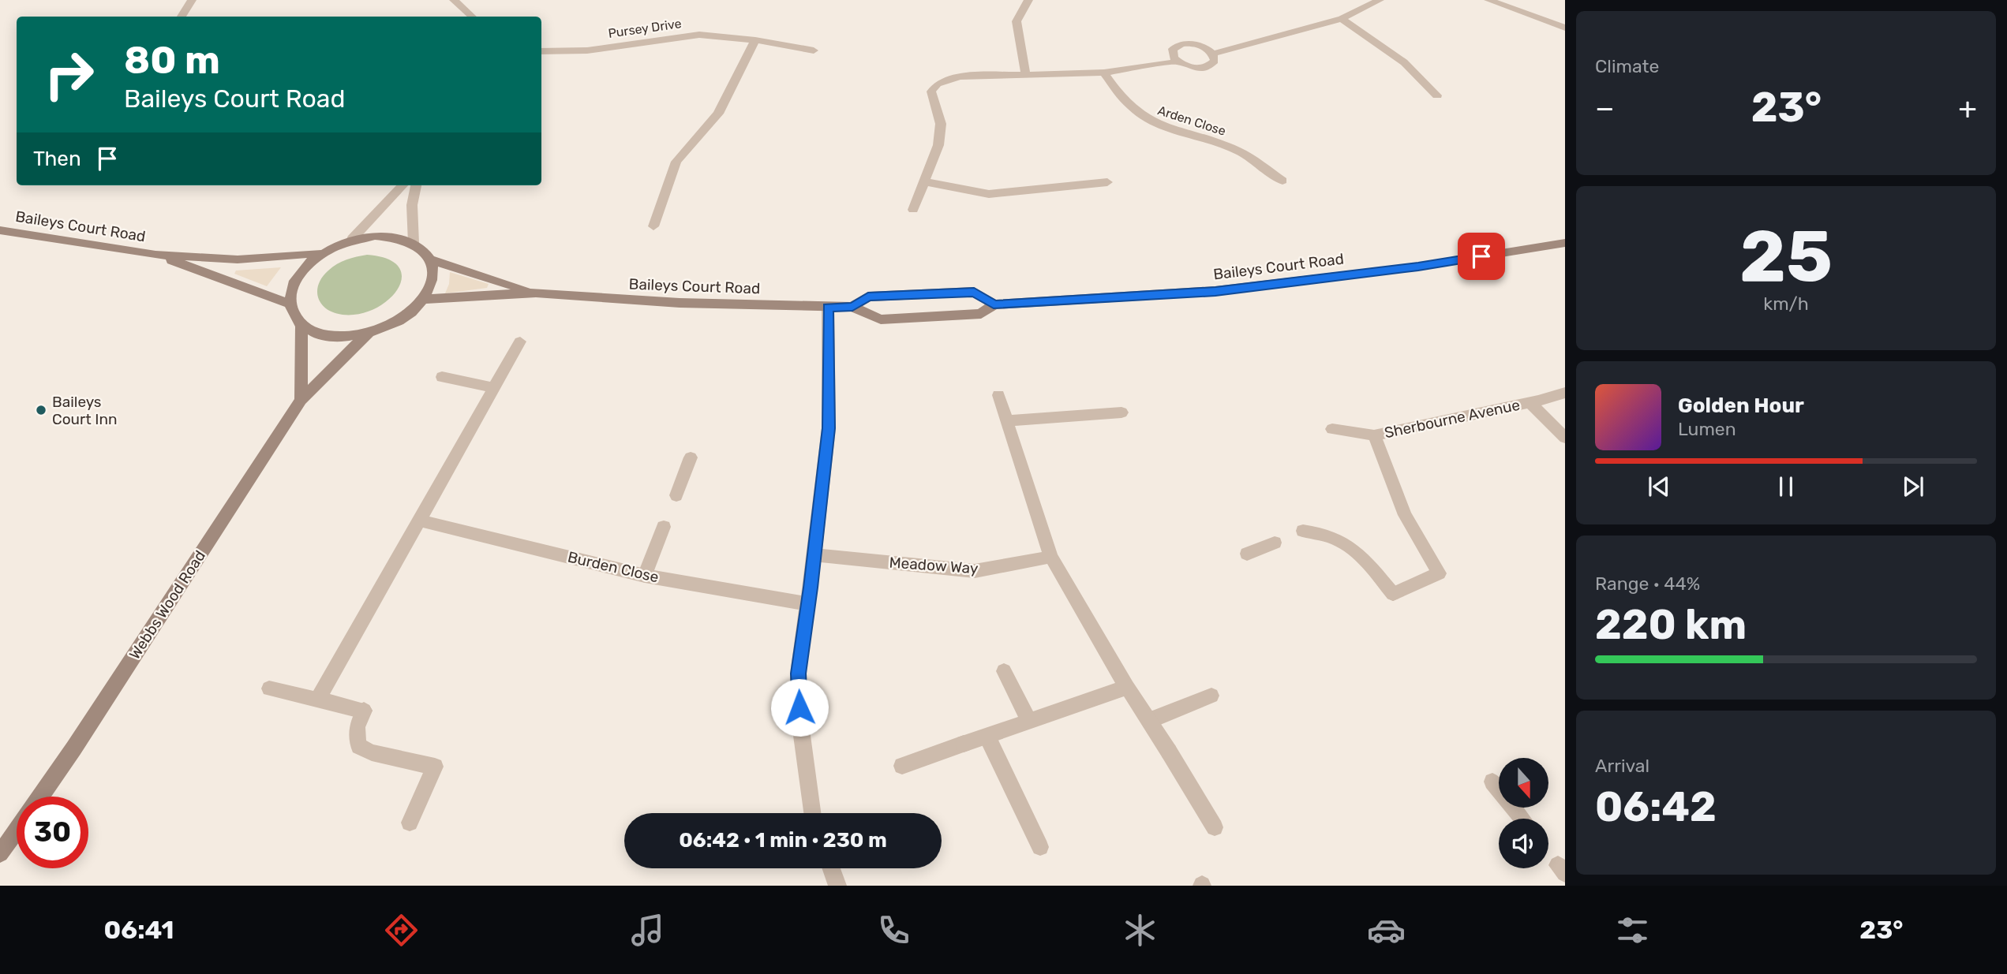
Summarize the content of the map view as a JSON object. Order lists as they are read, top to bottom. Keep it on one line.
{"streets":{"street":["Pursey Drive","Arden Close","Baileys Court Road","Sherbourne Avenue","Meadow Way","Burden Close","Webbs Wood Road"]},"crossings":[["Baileys Court Road","Webbs Wood Road"]],"places":["Baileys Court Inn"],"north":"bottom","page":{"tile":["Climate",["25","km/h"],["Range · 44%","220 km"],["Arrival","06:42"]],"turn":["80 m","Baileys Court Road"],"heat":["−","23°","+"],"then":"Then","song":["Golden Hour","Lumen"],"limit":"30","trip":"06:42 · 1 min · 230 m","tabs":["06:41","23°"]}}
